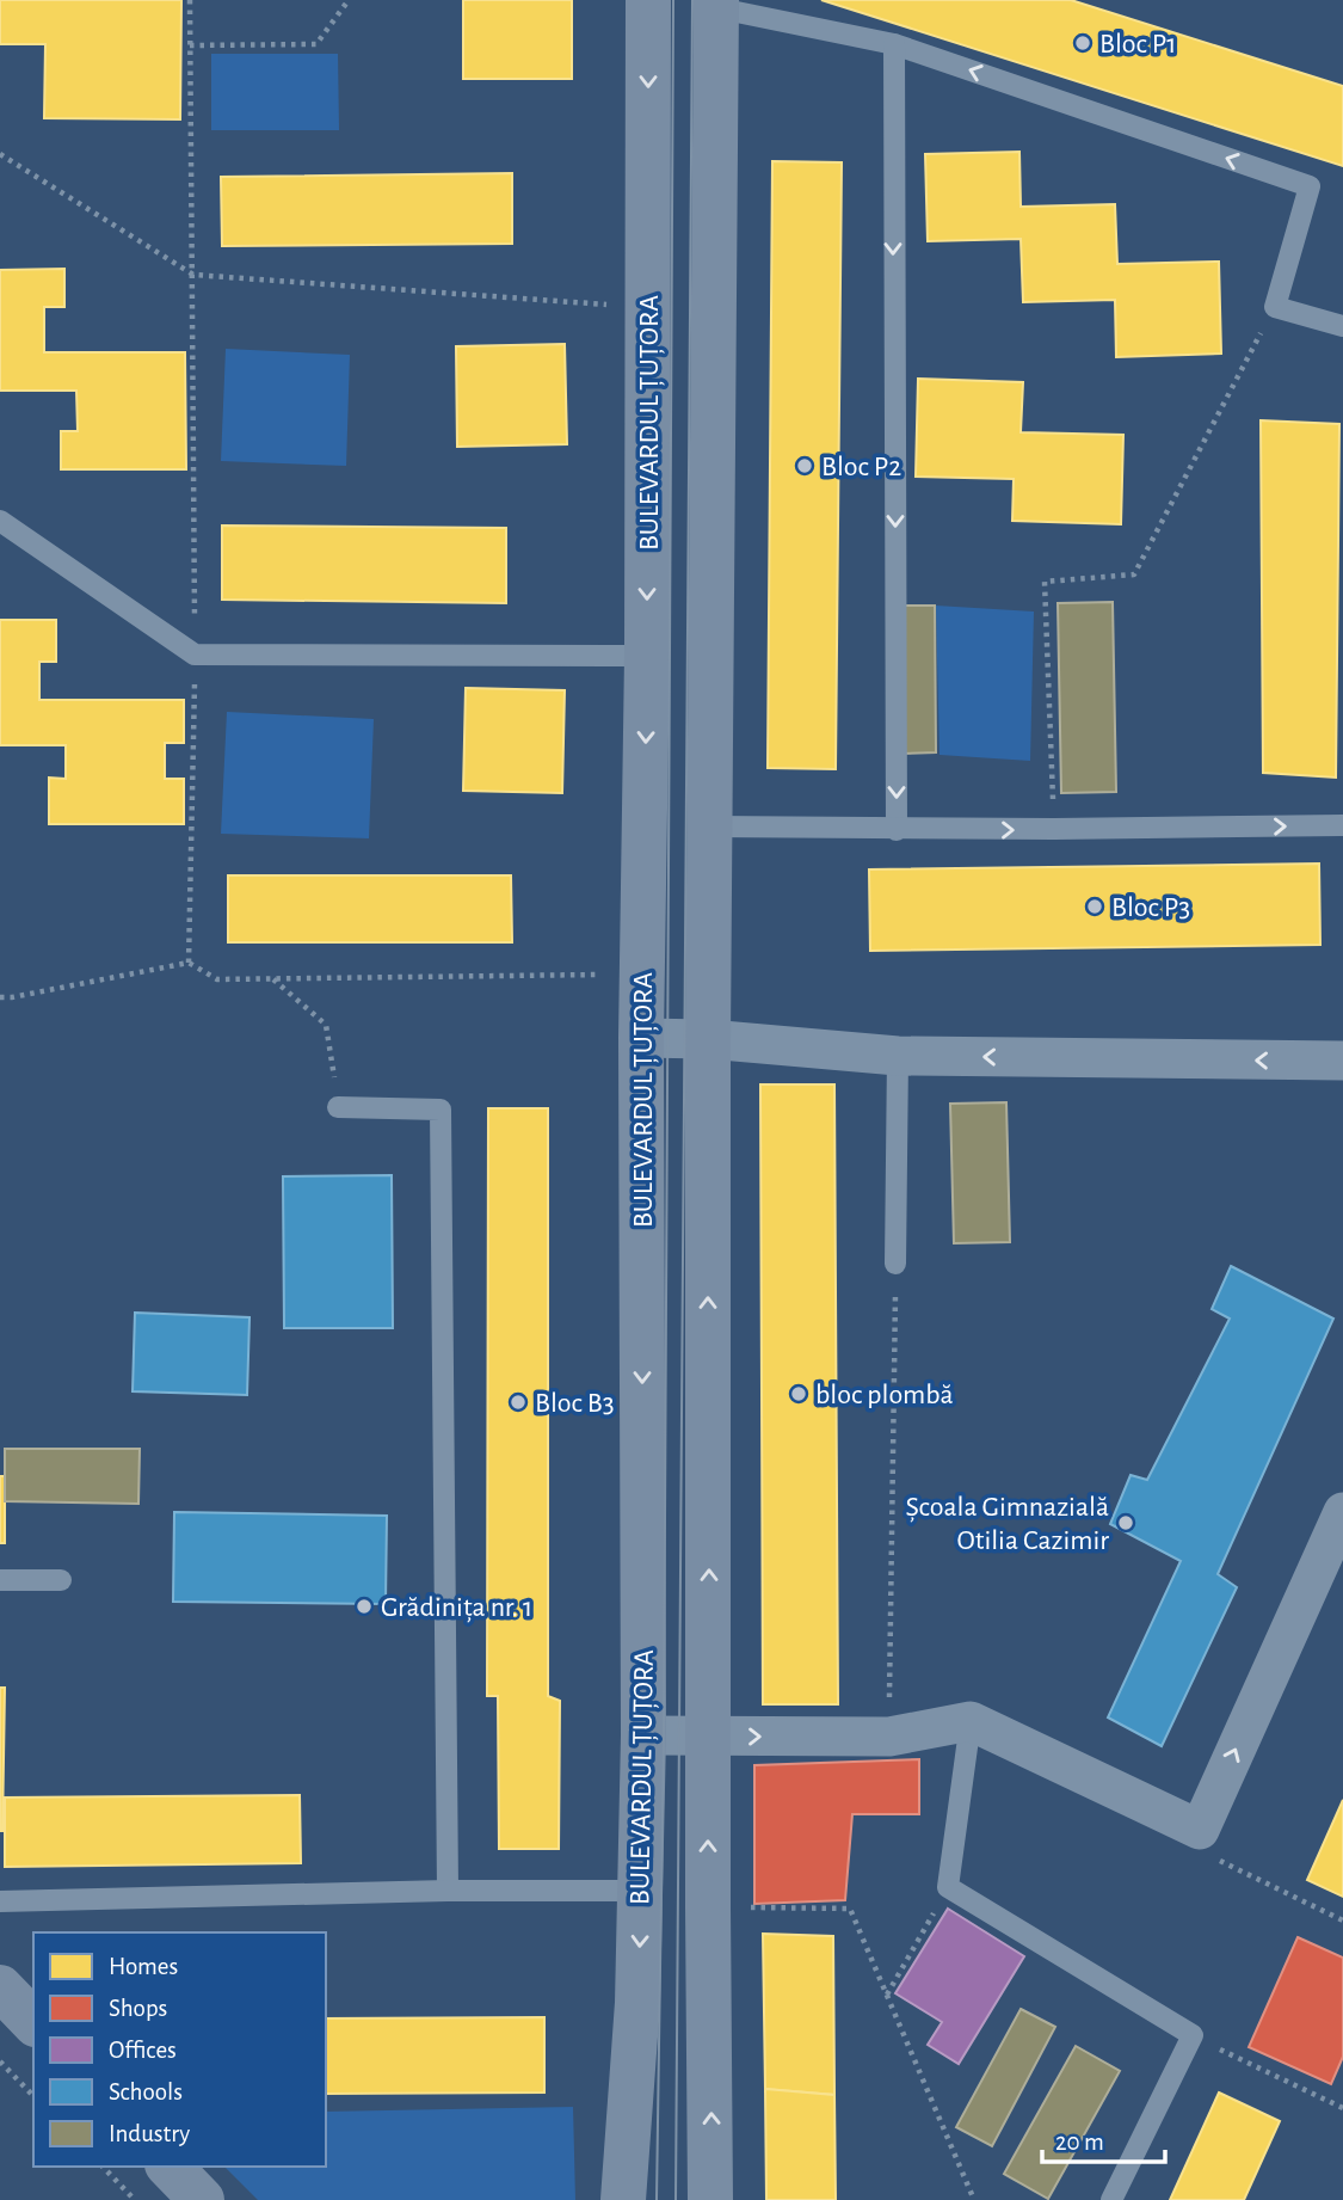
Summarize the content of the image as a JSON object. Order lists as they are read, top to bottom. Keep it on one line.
{"streets":{"main road":["BULEVARDUL ȚUȚORA"]},"places":["Bloc P1","Bloc P2","Bloc P3","bloc plombă","Bloc B3","Școala Gimnazială Otilia Cazimir","Grădinița nr. 1"],"legend":["Homes","Shops","Offices","Schools","Industry"],"scale_bar":"20 m"}
